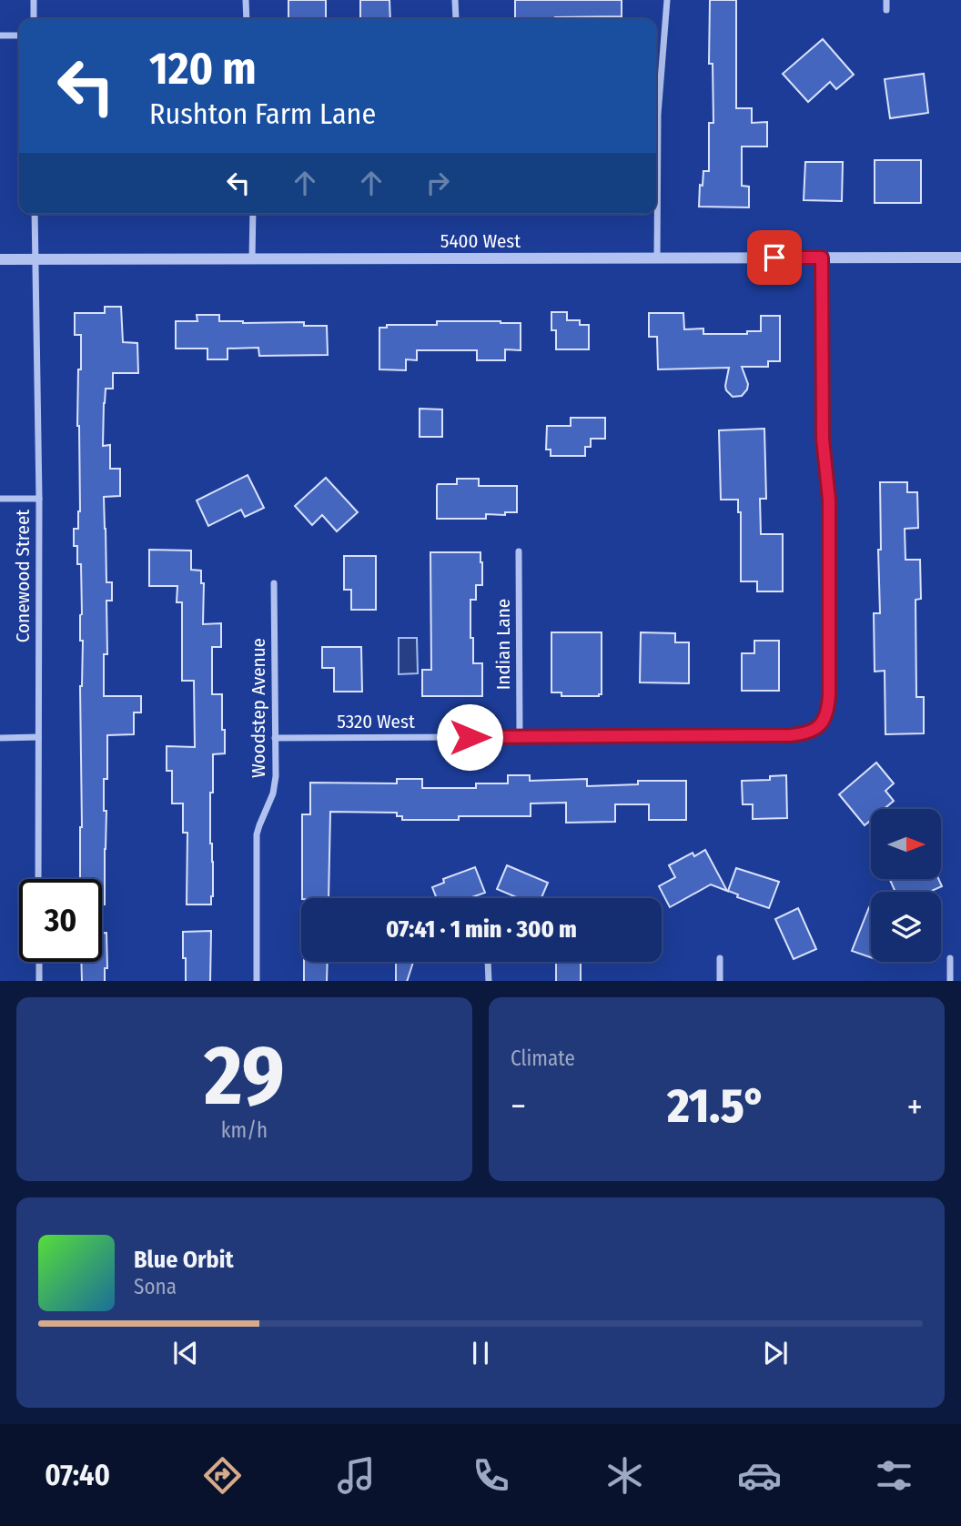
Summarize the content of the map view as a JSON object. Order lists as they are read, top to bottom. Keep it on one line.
{"streets":{"street":["5400 West","Conewood Street","Indian Lane","Woodstep Avenue","5320 West"]},"crossings":[["5400 West","Conewood Street"],["5400 West","5320 West"],["Indian Lane","5320 West"],["Woodstep Avenue","5320 West"]],"north":"right","page":{"turn":["120 m","Rushton Farm Lane"],"limit":"30","trip":"07:41 · 1 min · 300 m","tile":[["29","km/h"],"Climate"],"heat":["−","21.5°","+"],"song":["Blue Orbit","Sona"],"tabs":"07:40"}}
